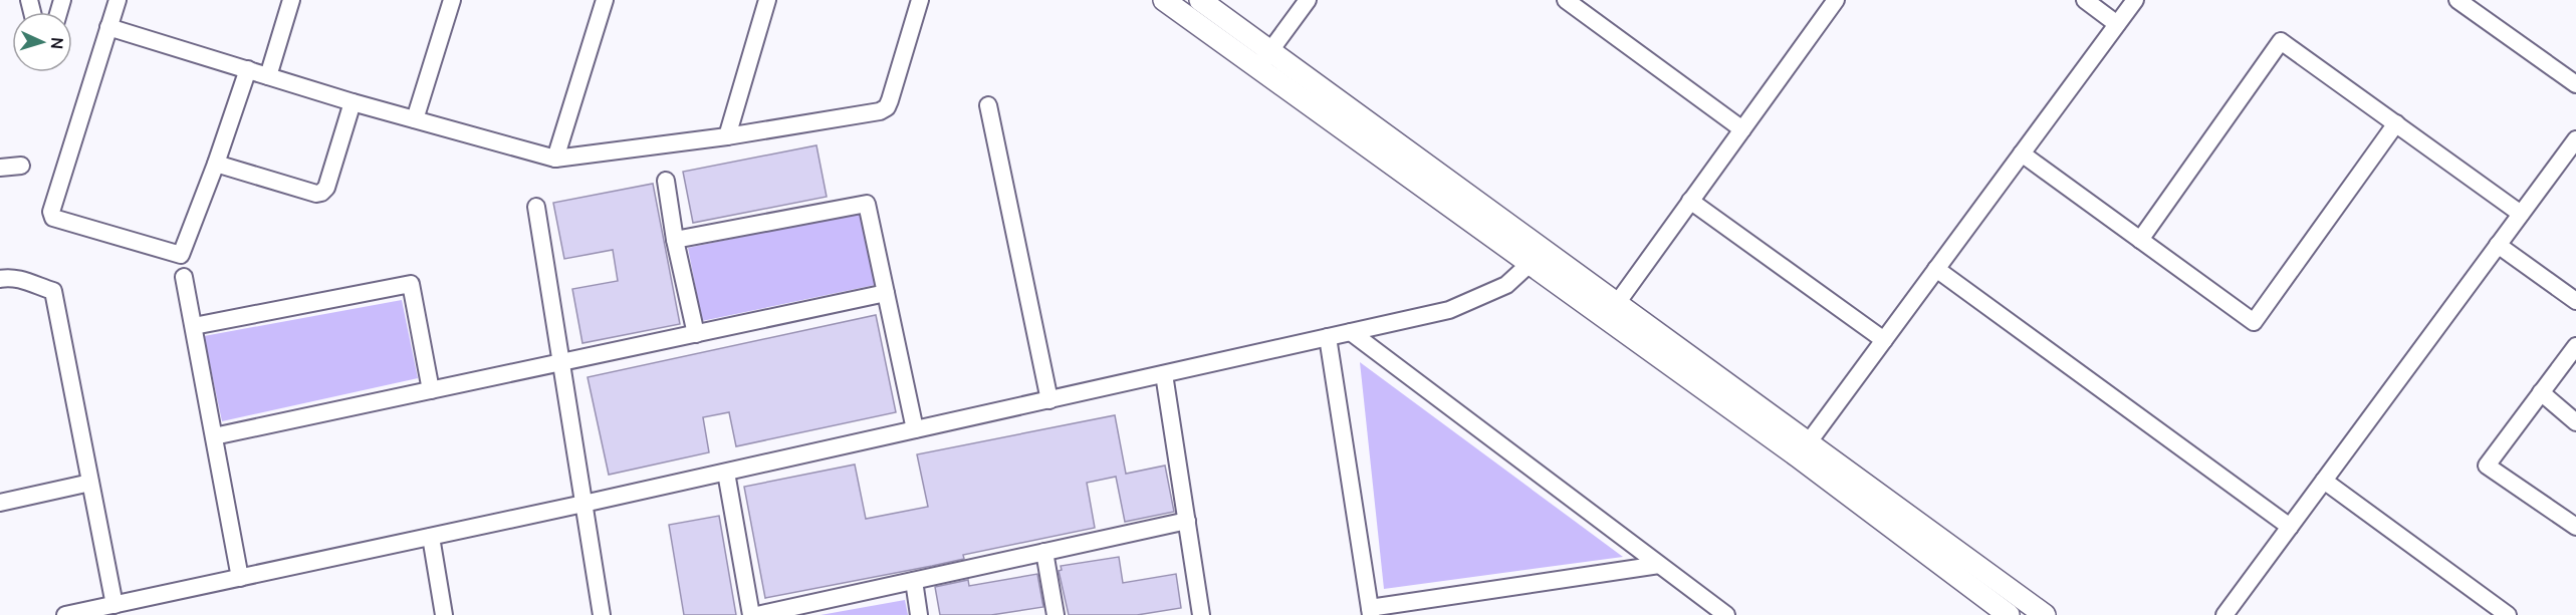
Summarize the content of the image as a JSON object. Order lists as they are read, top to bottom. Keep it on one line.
{"north":"right"}
